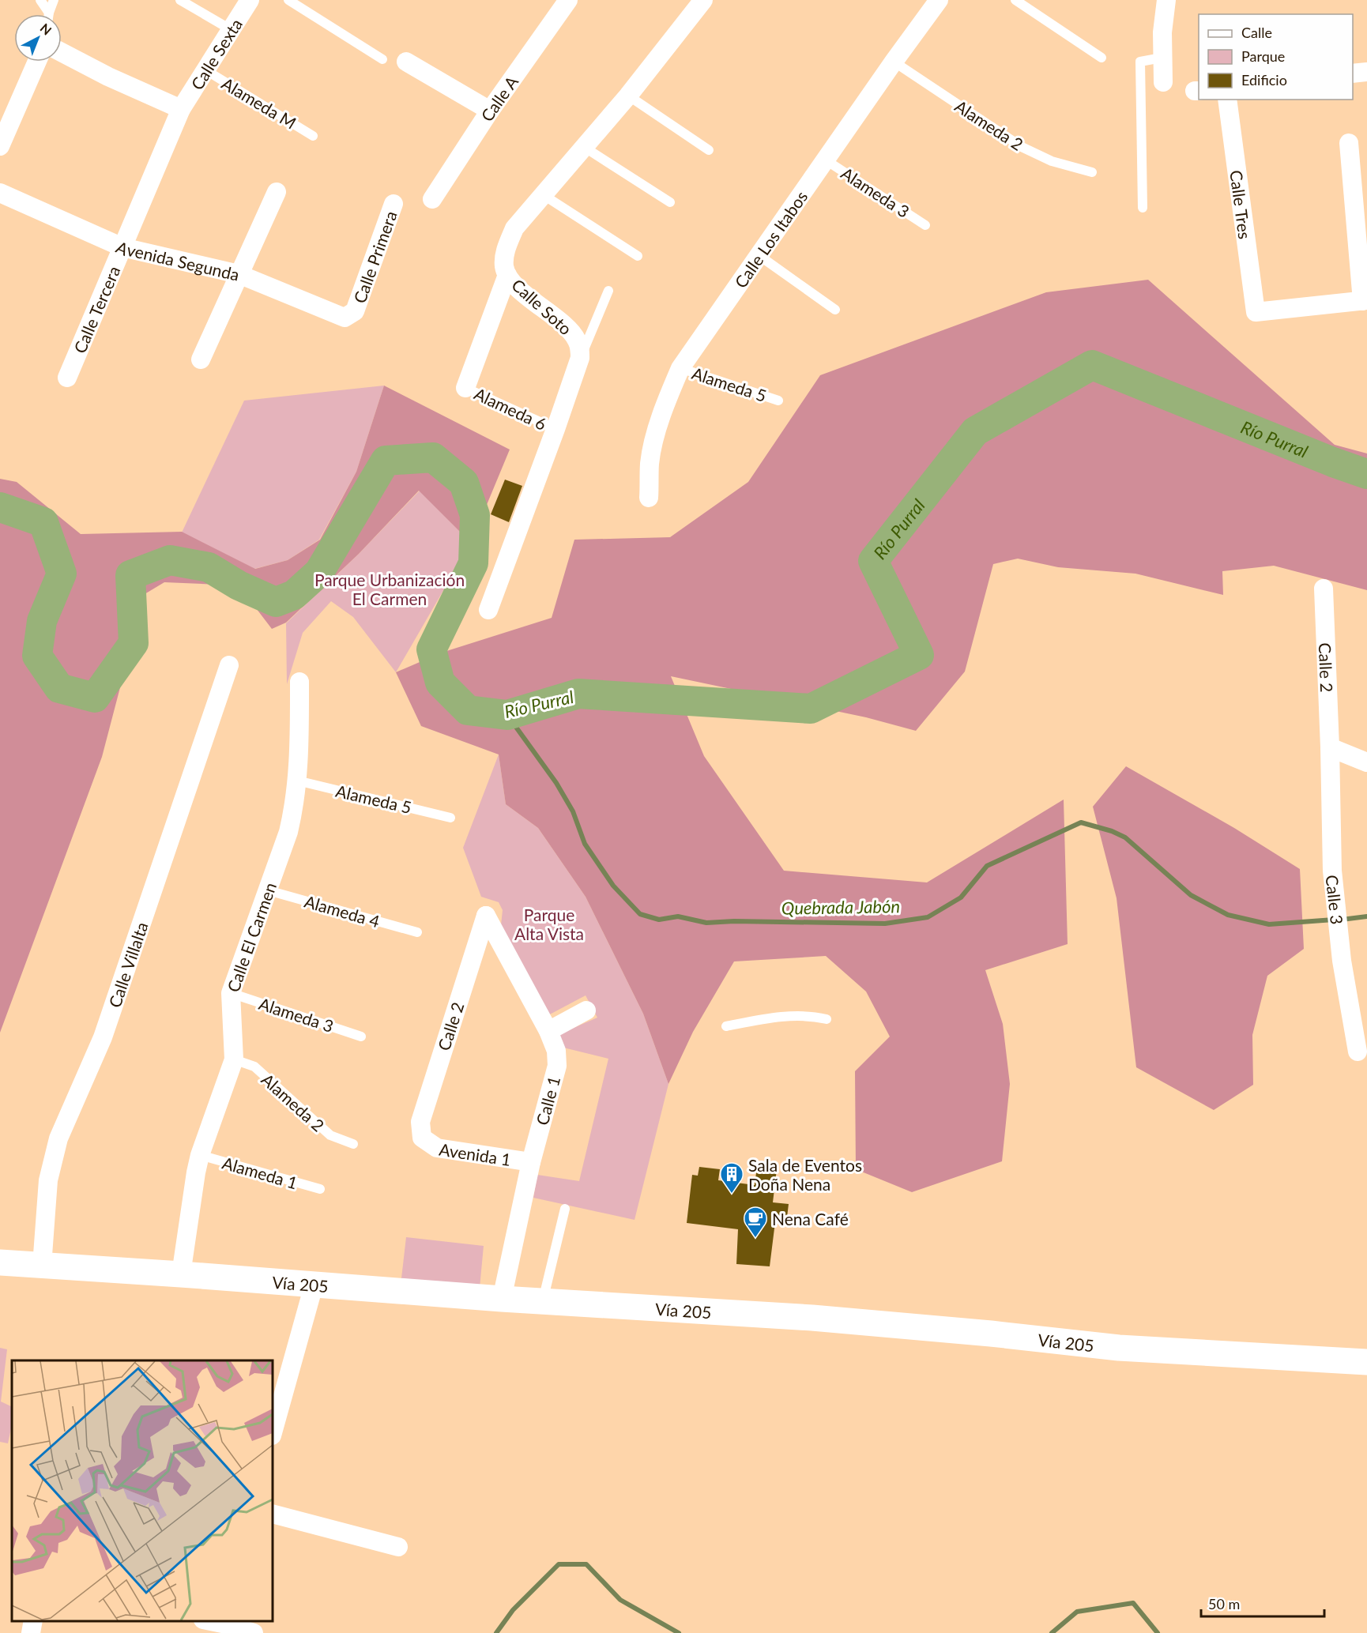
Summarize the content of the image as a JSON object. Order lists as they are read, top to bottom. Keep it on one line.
{"streets":{"main road":["Vía 205"],"street":["Calle Sexta","Calle A","Calle Tres","Calle Los Itabos","Calle Primera","Avenida Segunda","Calle Soto","Calle Tercera","Calle 2","Calle 3","Calle El Carmen","Calle Villalta","Calle 1","Avenida 1"],"lane":["Alameda M","Alameda 2","Alameda 3","Alameda 5","Alameda 6","Alameda 4","Alameda 1"]},"crossings":[["Calle Sexta","Alameda M"],["Calle Sexta","Calle Tercera"],["Alameda 2","Calle Los Itabos"],["Alameda 2","Calle El Carmen"],["Alameda 3","Calle Los Itabos"],["Alameda 3","Calle El Carmen"],["Calle Los Itabos","Alameda 5"],["Calle Primera","Avenida Segunda"],["Avenida Segunda","Calle Tercera"],["Alameda 5","Calle El Carmen"],["Calle 2","Calle 3"],["Calle 2","Calle 1"],["Calle 2","Avenida 1"],["Alameda 4","Calle El Carmen"],["Calle El Carmen","Alameda 1"],["Calle El Carmen","Vía 205"],["Calle Villalta","Vía 205"],["Calle 1","Avenida 1"],["Calle 1","Vía 205"]],"water":["Río Purral","Quebrada Jabón"],"parks":["Parque Urbanización El Carmen","Parque Alta Vista"],"places":{"building":["Sala de Eventos Doña Nena"],"cafe":["Nena Café"]},"legend":["Calle","Parque","Edificio"],"scale_bar":"50 m","north":"top right"}
